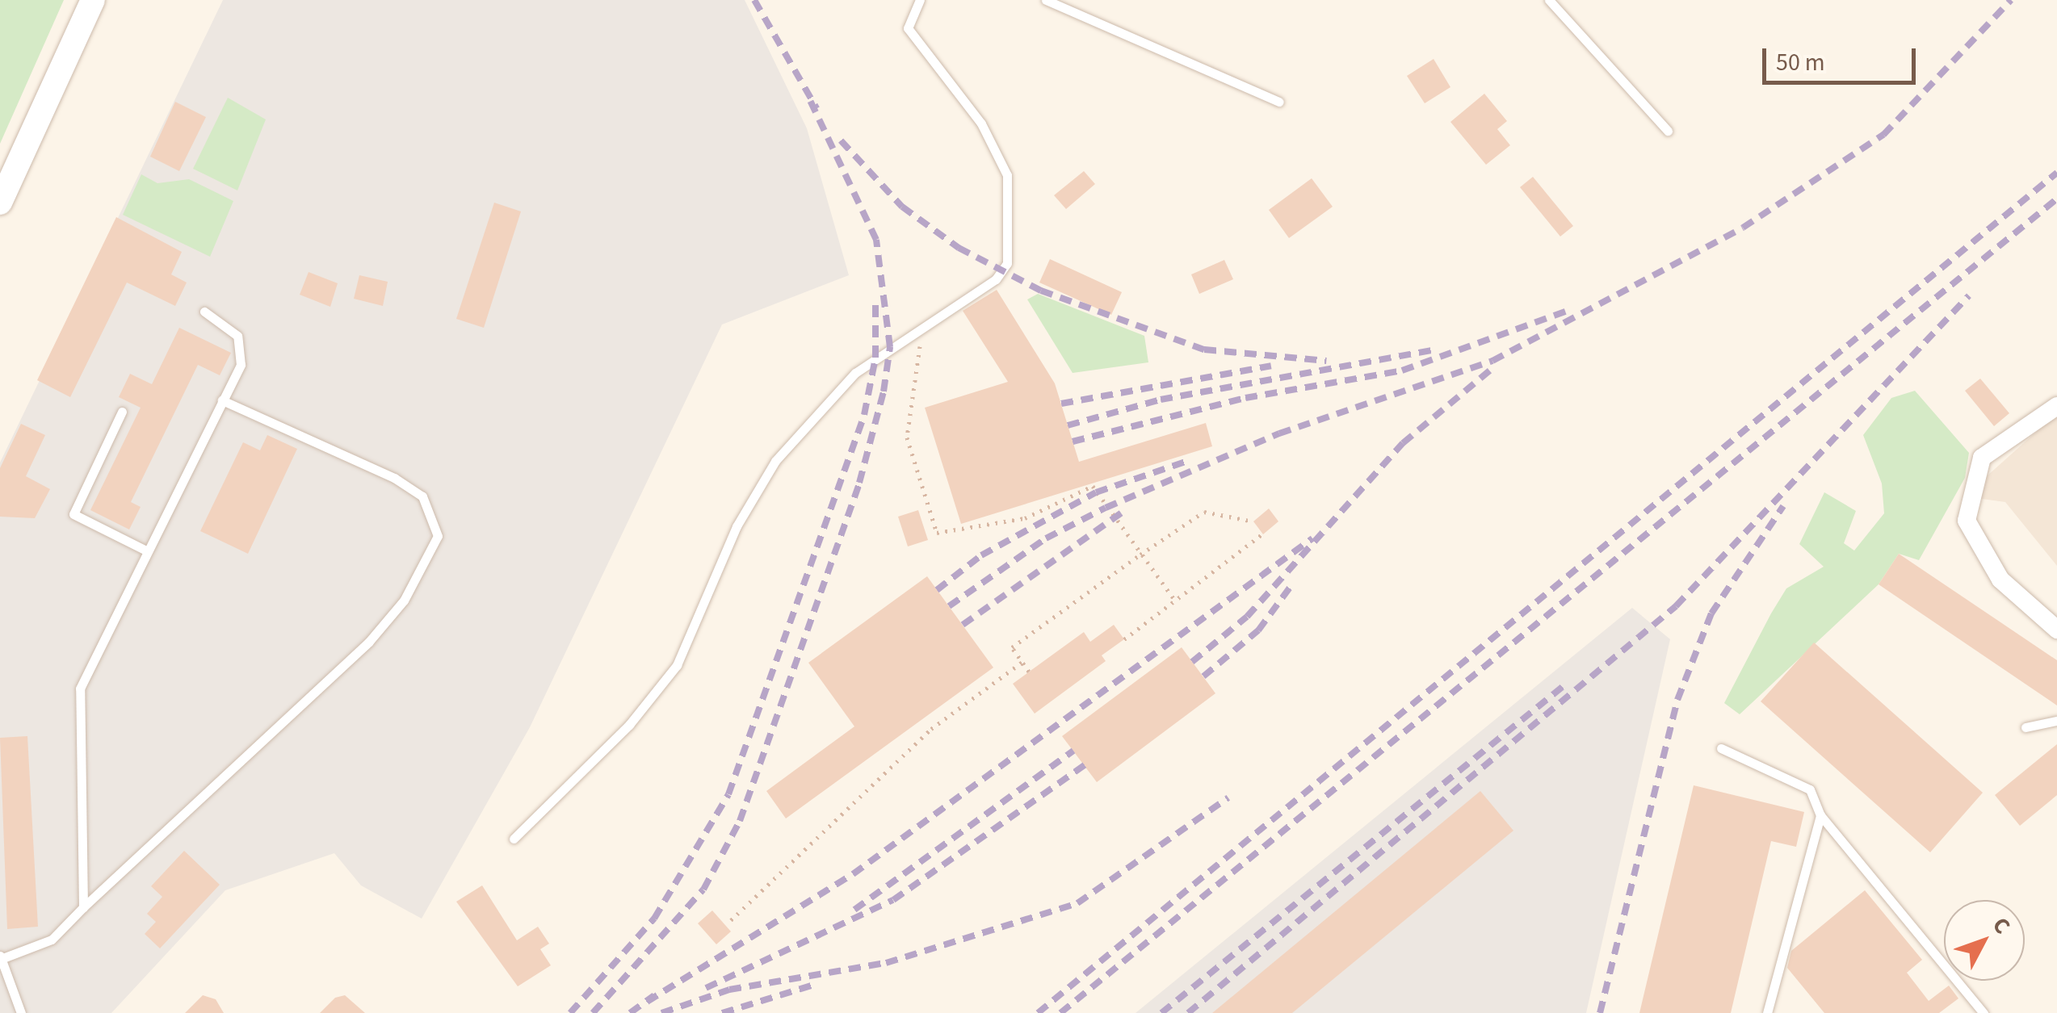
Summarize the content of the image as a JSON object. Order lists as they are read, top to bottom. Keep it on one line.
{"scale_bar":"50 m","north":"top right"}
